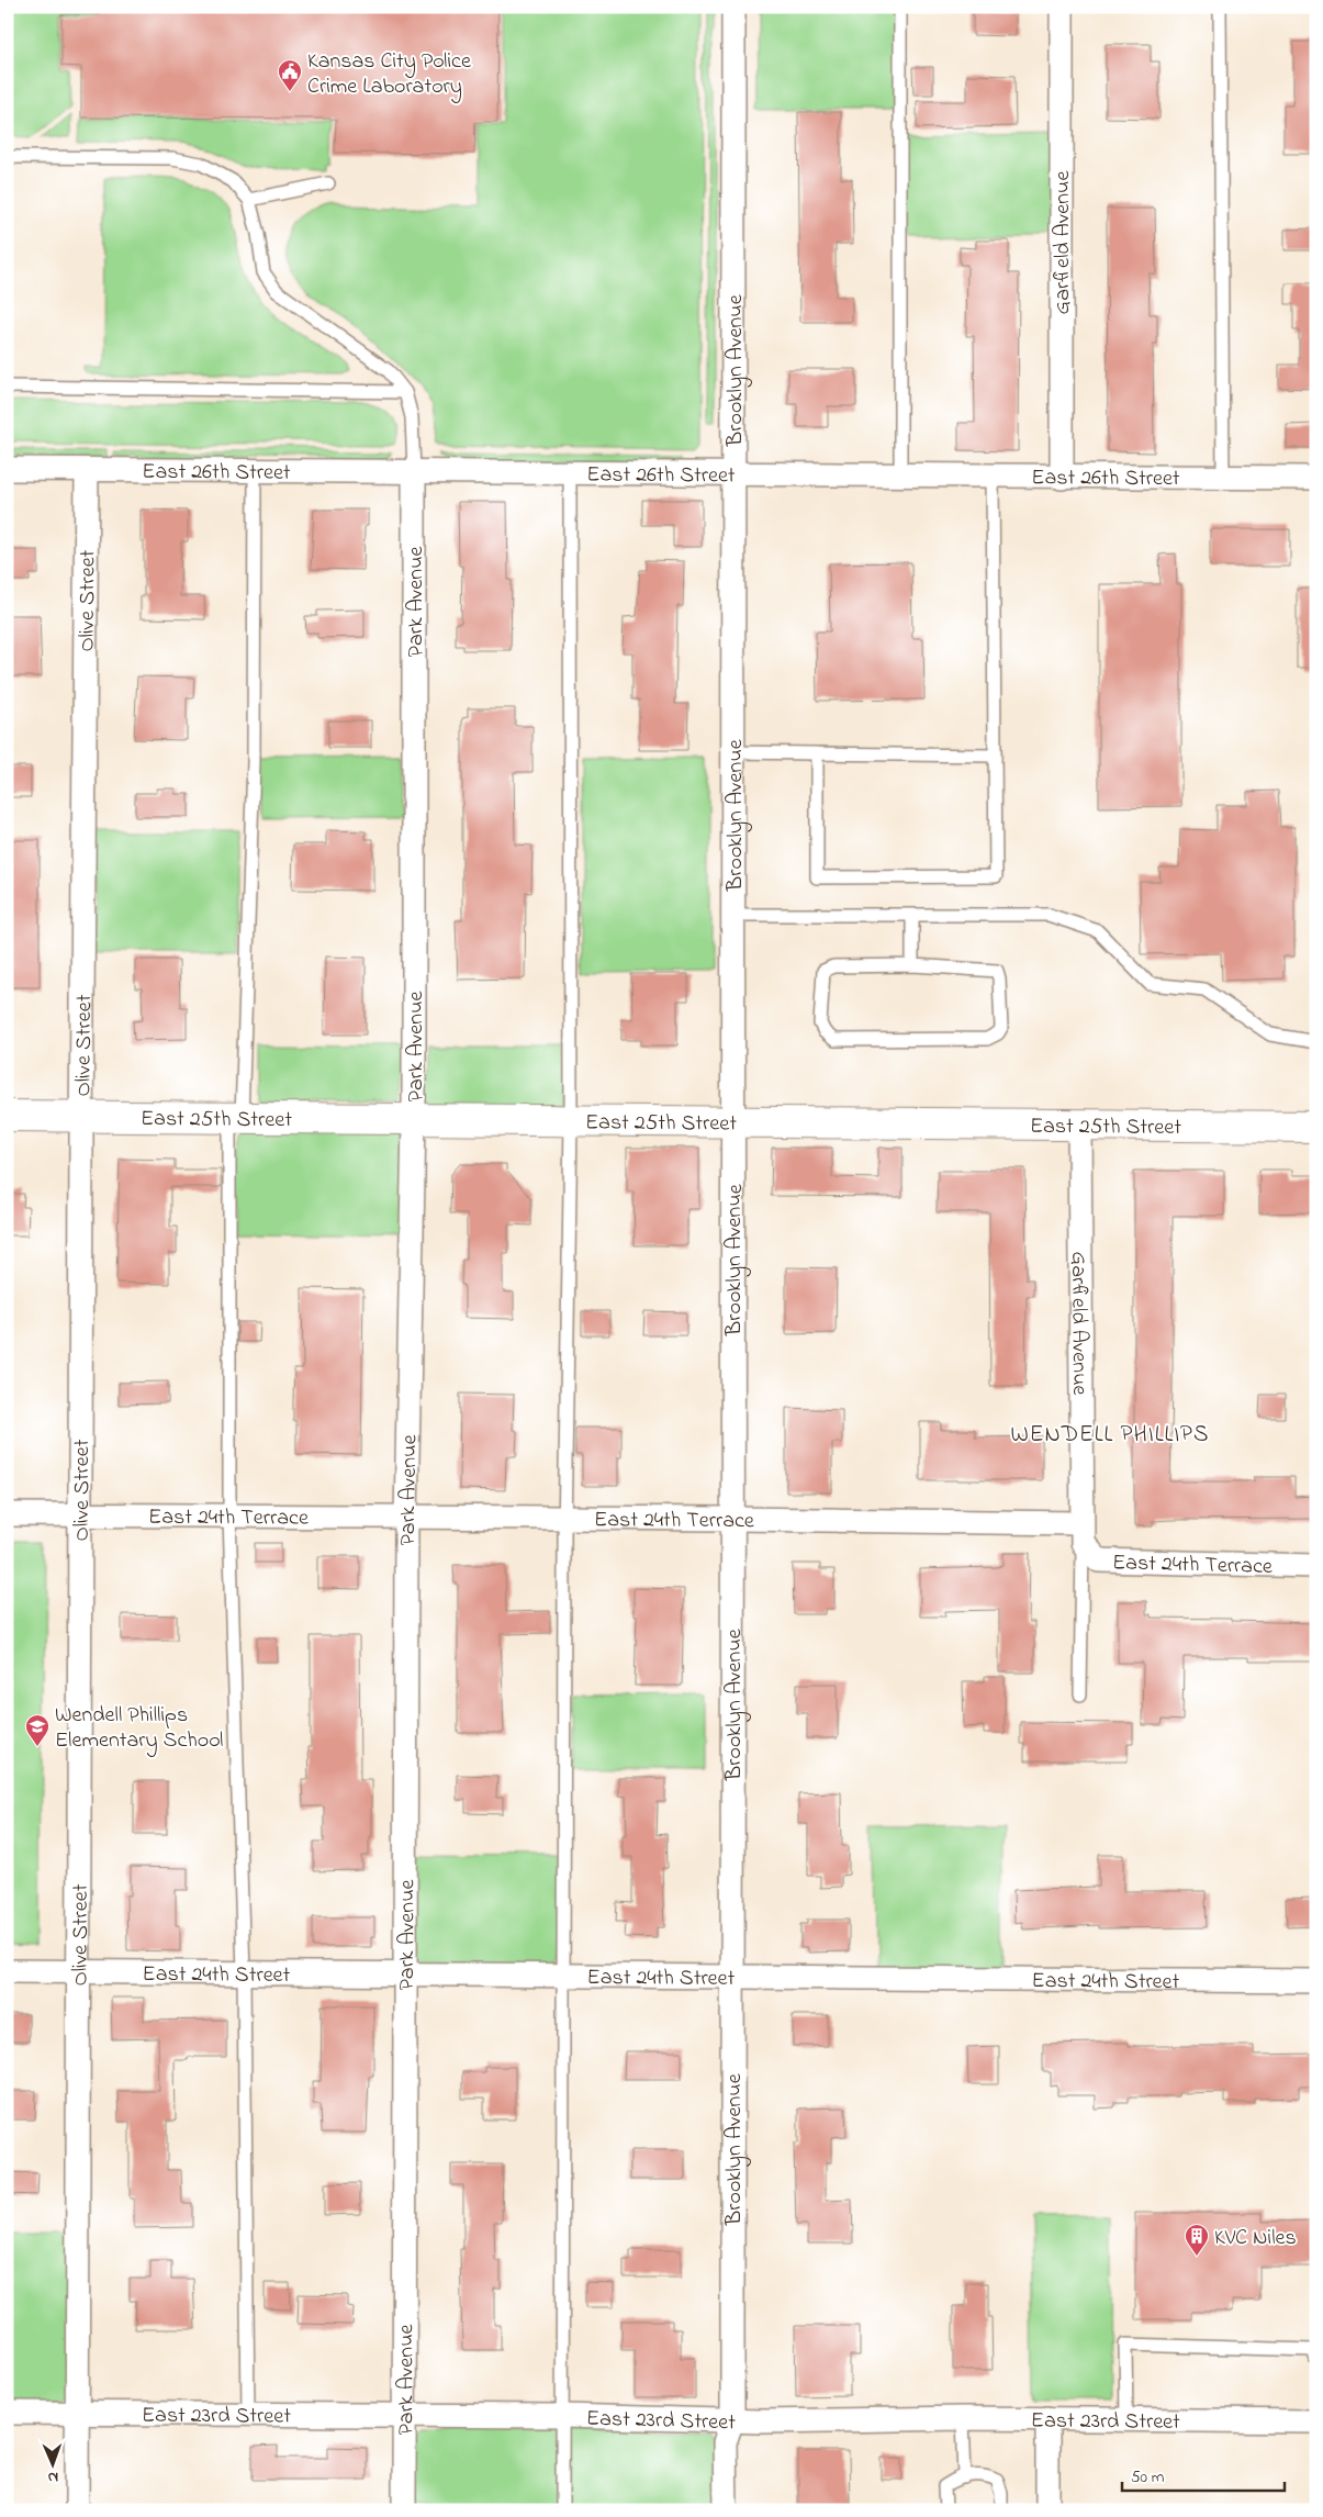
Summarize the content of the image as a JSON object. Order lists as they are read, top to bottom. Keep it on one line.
{"streets":{"street":["Garfield Avenue","Brooklyn Avenue","East 26th Street","Olive Street","Park Avenue","East 25th Street","East 24th Terrace","East 24th Street","East 23rd Street"]},"crossings":[["Garfield Avenue","East 26th Street"],["Garfield Avenue","East 25th Street"],["Garfield Avenue","East 24th Terrace"],["Brooklyn Avenue","East 26th Street"],["Brooklyn Avenue","East 25th Street"],["Brooklyn Avenue","East 24th Terrace"],["Brooklyn Avenue","East 24th Street"],["Brooklyn Avenue","East 23rd Street"],["East 26th Street","Olive Street"],["East 26th Street","Park Avenue"],["Olive Street","East 25th Street"],["Olive Street","East 24th Terrace"],["Olive Street","East 24th Street"],["Olive Street","East 23rd Street"],["Park Avenue","East 25th Street"],["Park Avenue","East 24th Terrace"],["Park Avenue","East 24th Street"],["Park Avenue","East 23rd Street"]],"districts":["WENDELL PHILLIPS"],"places":{"public building":["Kansas City Police Crime Laboratory"],"school or university":["Wendell Phillips Elementary School"],"building":["KVC Niles"]},"scale_bar":"50 m","north":"bottom"}
